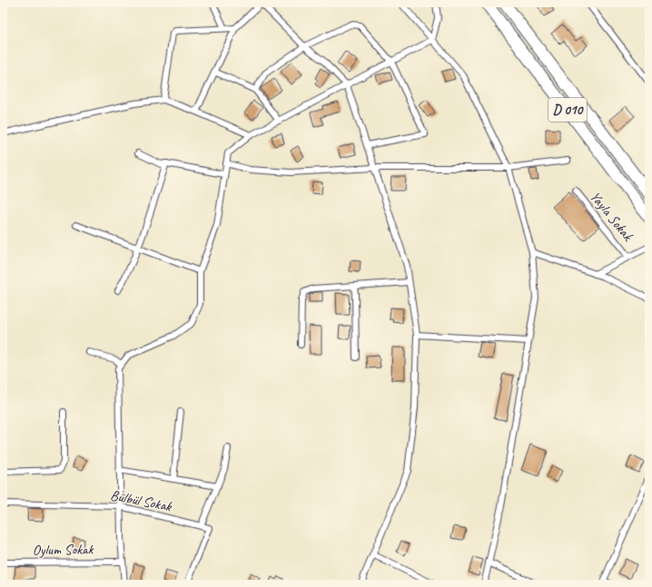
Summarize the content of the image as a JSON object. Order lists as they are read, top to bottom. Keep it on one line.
{"streets":{"highway":["D 010"],"street":["Yayla Sokak","Bülbül Sokak","Oylum Sokak"]}}
